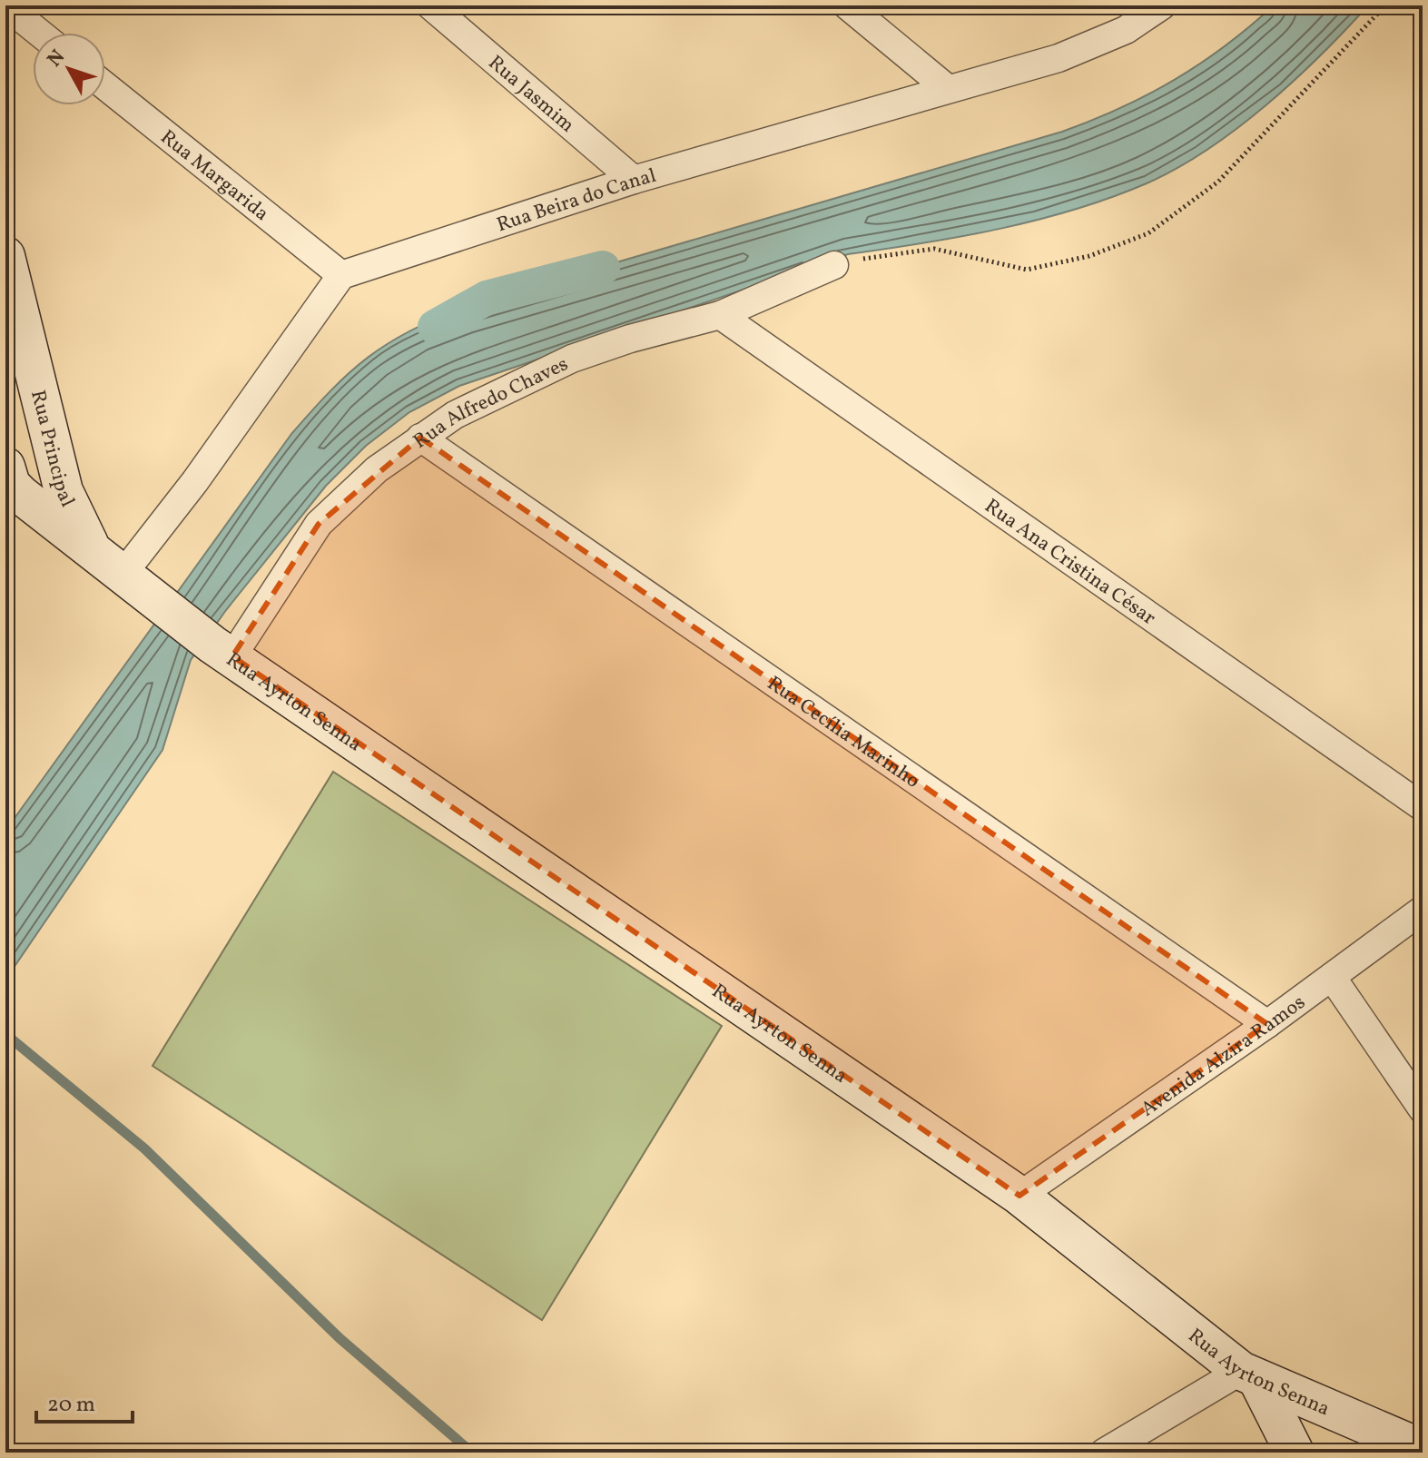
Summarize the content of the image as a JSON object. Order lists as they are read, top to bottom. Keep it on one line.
{"streets":{"main road":["Rua Principal","Rua Ayrton Senna"],"street":["Rua Jasmim","Rua Margarida","Rua Beira do Canal","Rua Alfredo Chaves","Rua Ana Cristina César","Rua Cecília Marinho","Avenida Alzira Ramos"]},"crossings":[["Rua Jasmim","Rua Beira do Canal"],["Rua Margarida","Rua Beira do Canal"],["Rua Alfredo Chaves","Rua Ana Cristina César"],["Rua Alfredo Chaves","Rua Ayrton Senna"],["Rua Alfredo Chaves","Rua Cecília Marinho"],["Rua Principal","Rua Ayrton Senna"],["Rua Ayrton Senna","Avenida Alzira Ramos"],["Rua Cecília Marinho","Avenida Alzira Ramos"]],"scale_bar":"20 m","north":"top left"}
